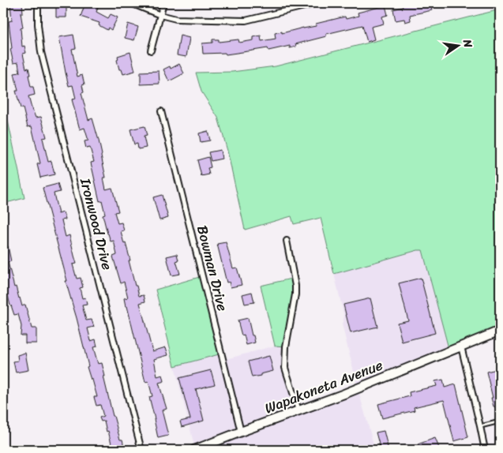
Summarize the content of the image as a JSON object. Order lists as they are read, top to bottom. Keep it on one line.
{"streets":{"main road":["Wapakoneta Avenue"],"street":["Ironwood Drive","Bowman Drive"]},"crossings":[["Bowman Drive","Wapakoneta Avenue"]],"north":"right"}
